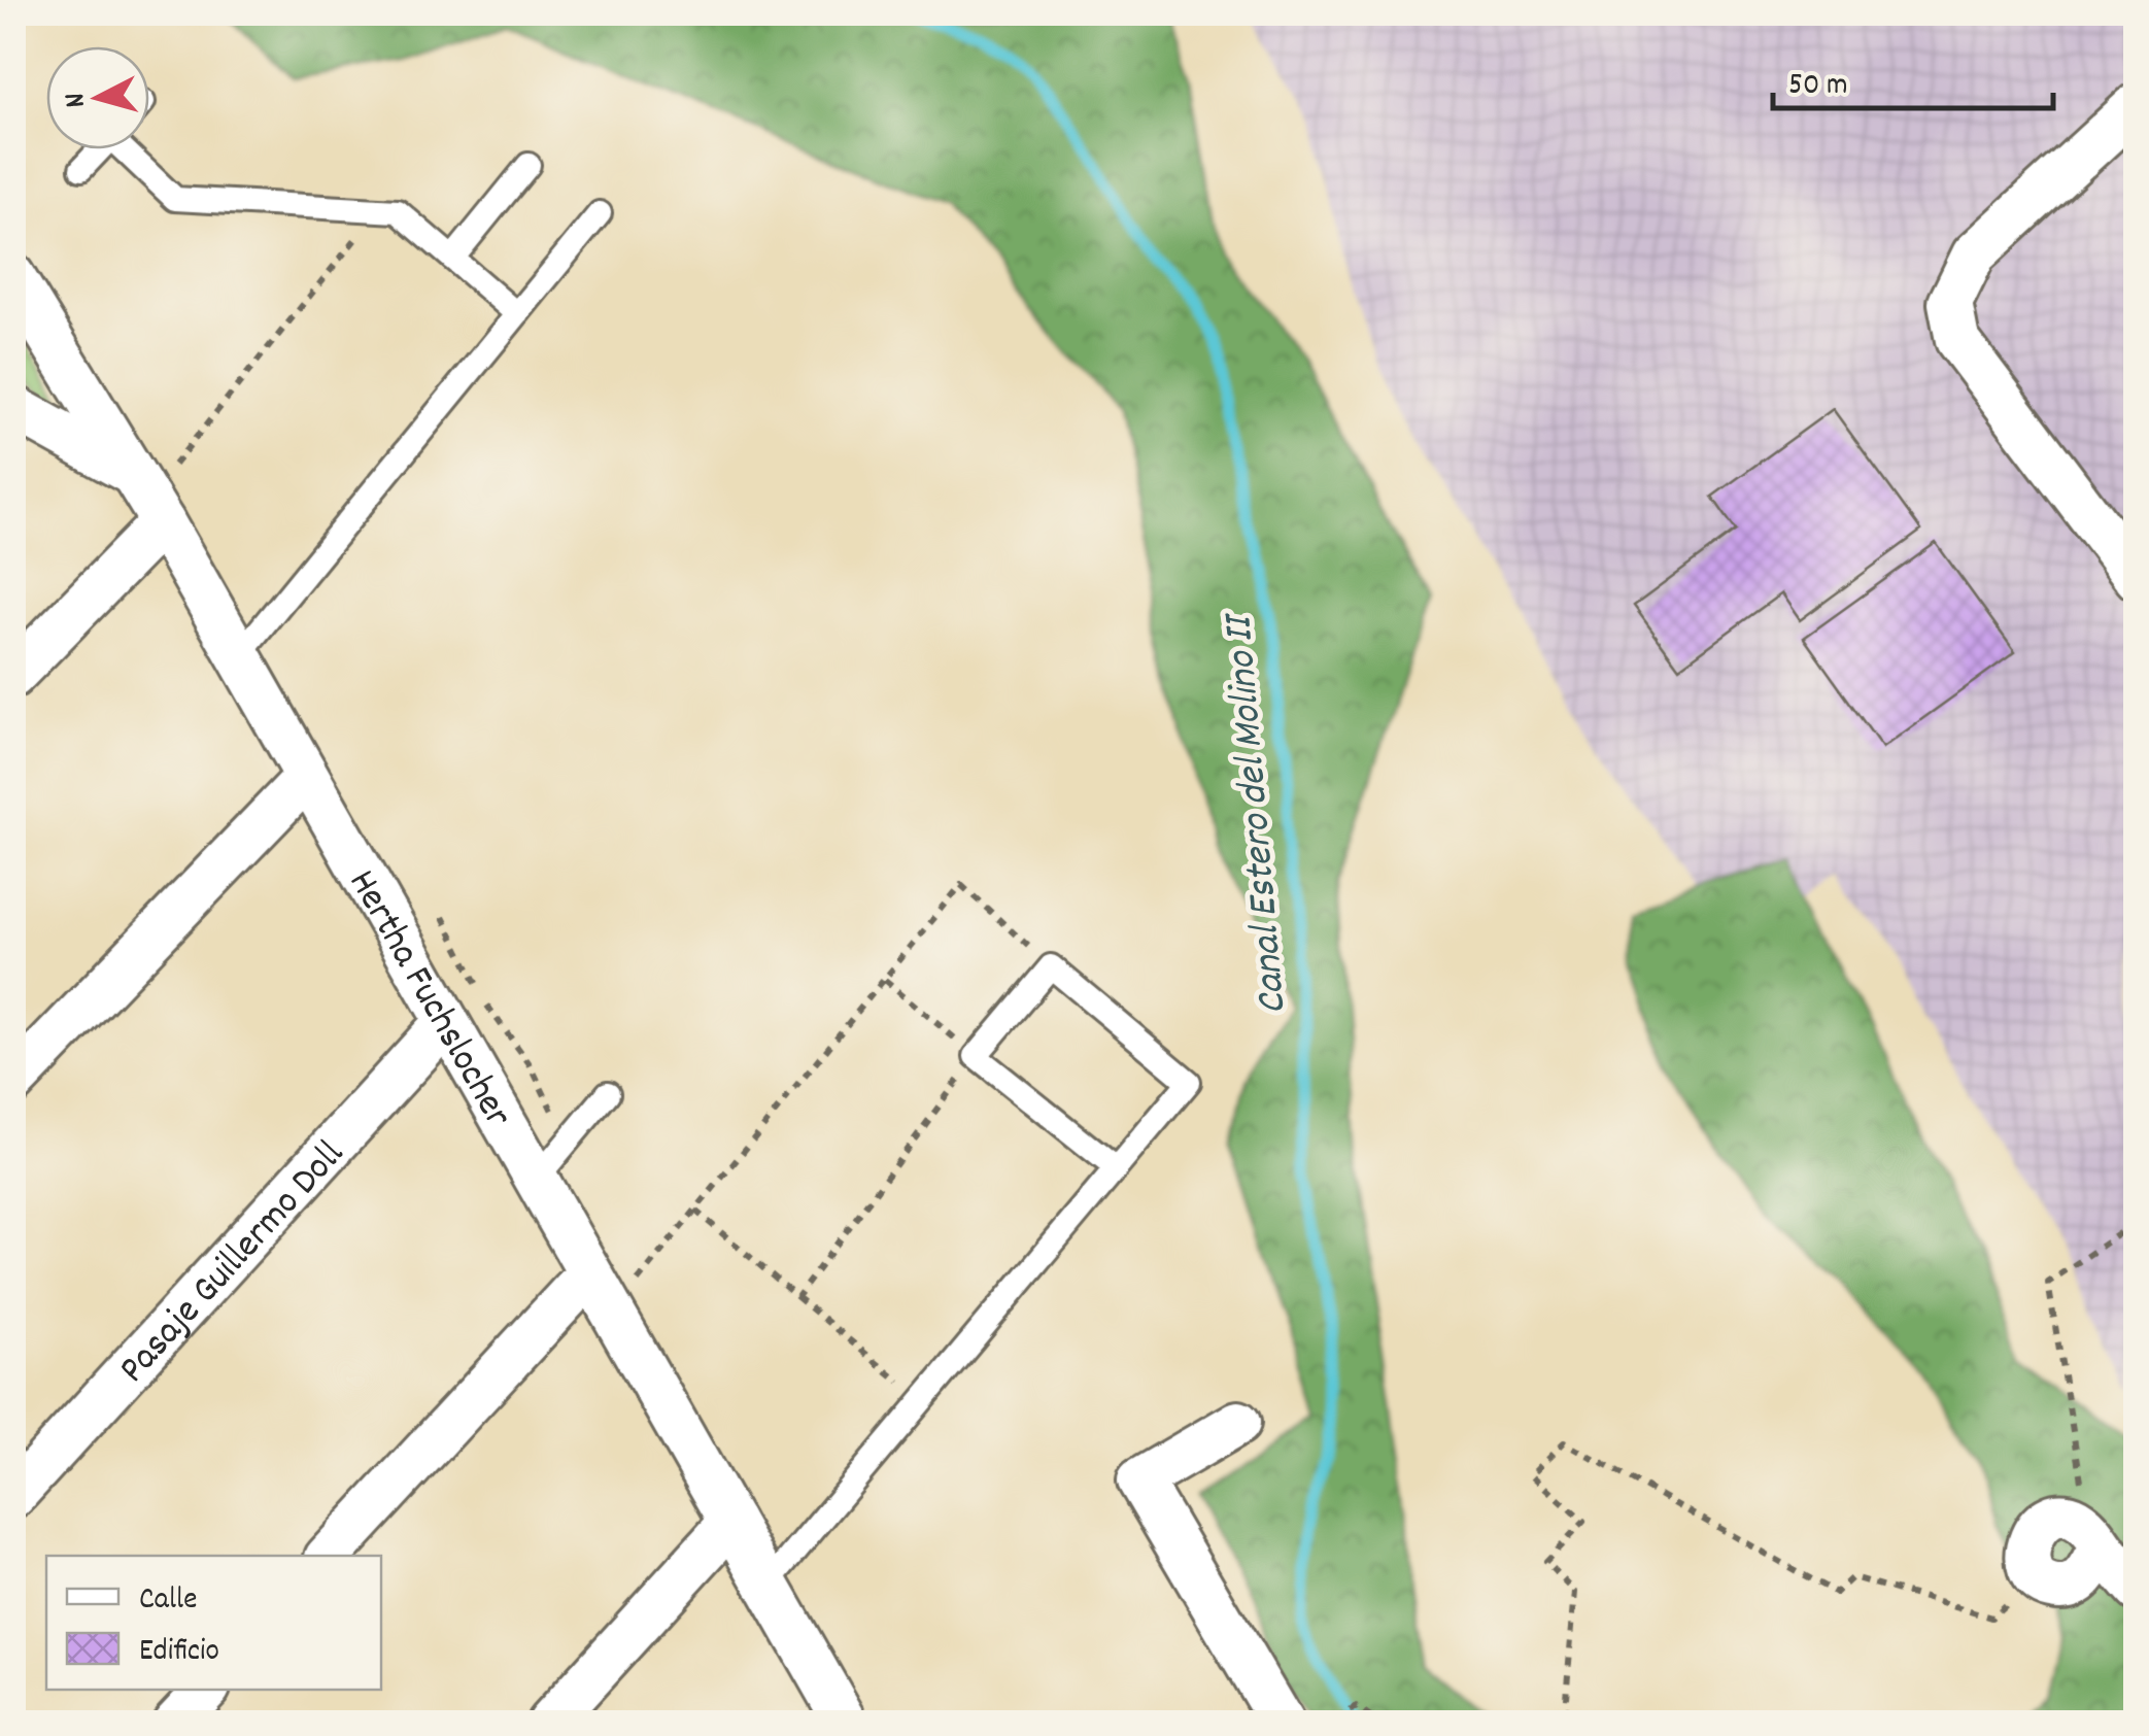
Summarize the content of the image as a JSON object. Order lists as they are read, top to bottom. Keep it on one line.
{"streets":{"street":["Hertha Fuchslocher","Pasaje Guillermo Doll"]},"crossings":[["Hertha Fuchslocher","Pasaje Guillermo Doll"]],"water":["Canal Estero del Molino II"],"legend":["Calle","Edificio"],"scale_bar":"50 m","north":"left"}
